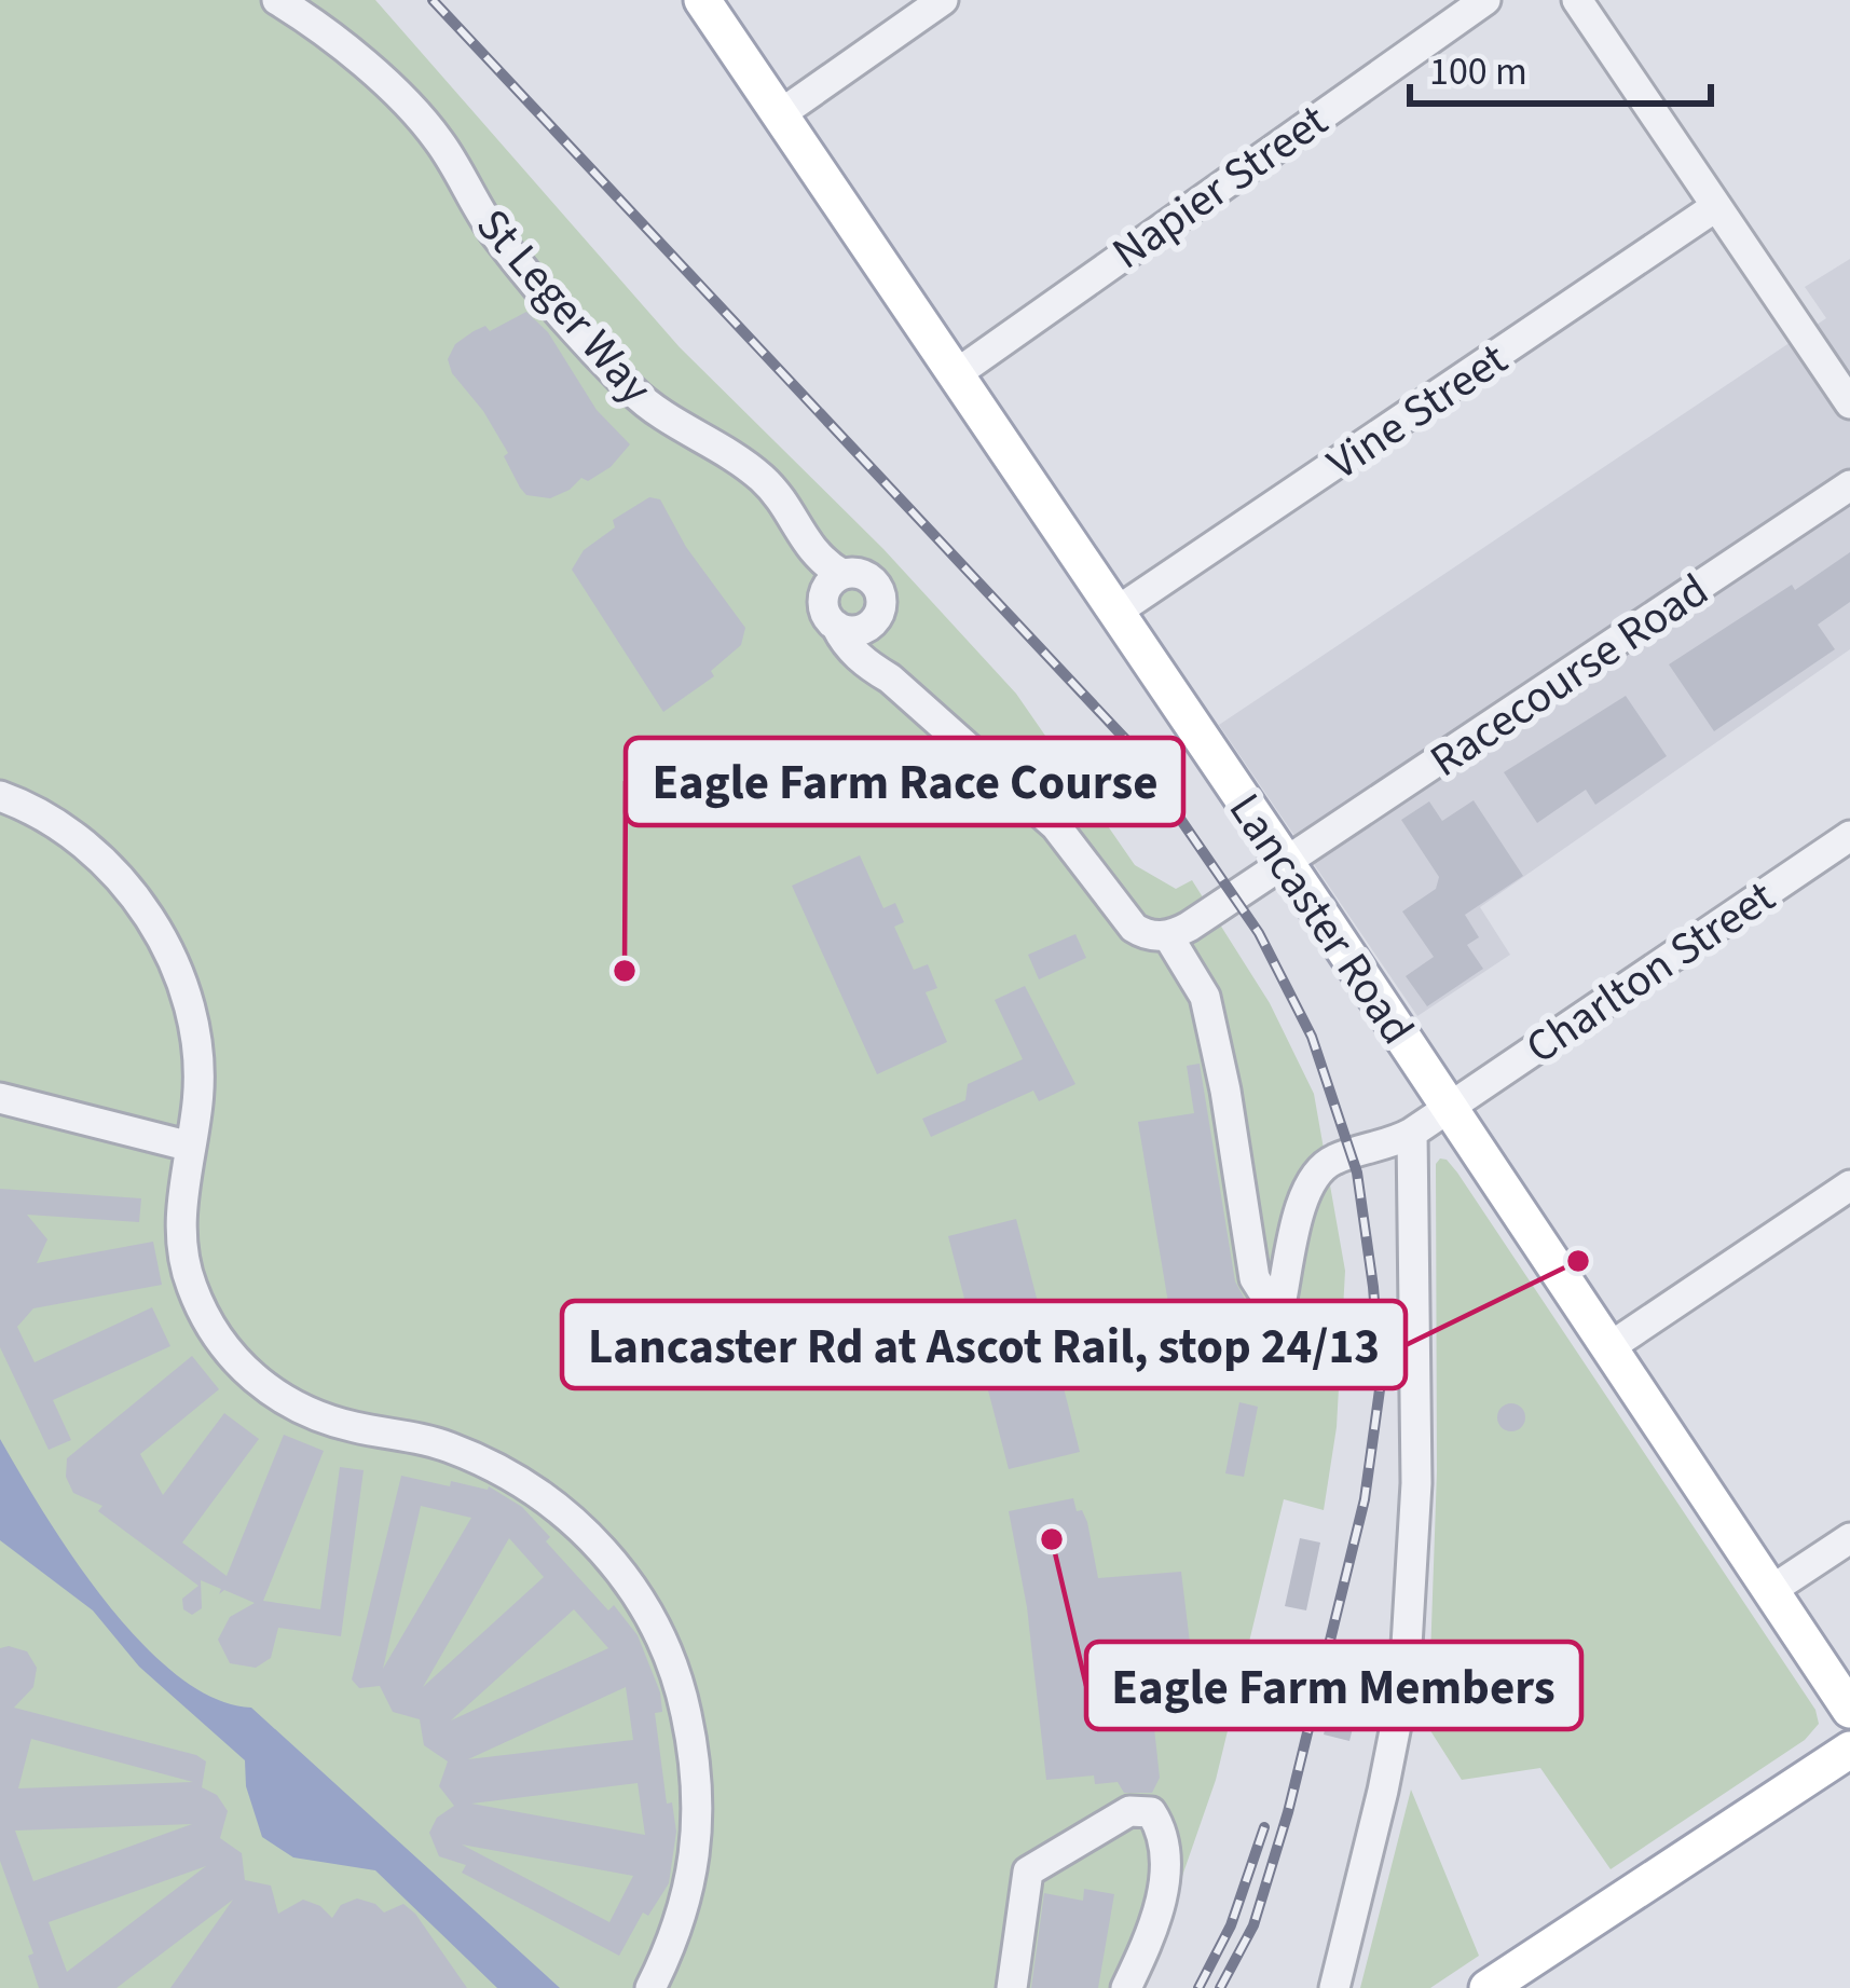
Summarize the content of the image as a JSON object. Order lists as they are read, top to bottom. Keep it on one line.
{"streets":{"main road":["Lancaster Road"],"street":["Napier Street","St Leger Way","Vine Street","Racecourse Road","Charlton Street"]},"crossings":[["Napier Street","Lancaster Road"],["Vine Street","Lancaster Road"],["Racecourse Road","Lancaster Road"],["Racecourse Road","Charlton Street"],["Lancaster Road","Charlton Street"]],"places":["Eagle Farm Race Course","Lancaster Rd at Ascot Rail, stop 24/13","Eagle Farm Members"],"scale_bar":"100 m"}
